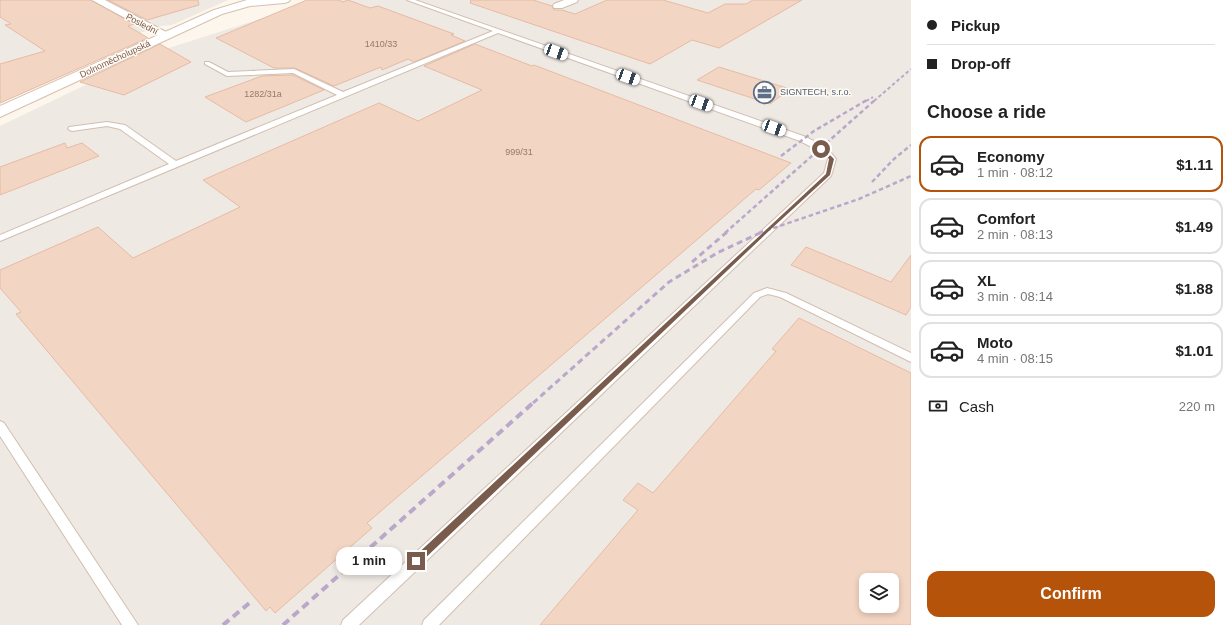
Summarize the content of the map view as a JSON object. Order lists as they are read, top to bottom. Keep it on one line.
{"streets":{"street":["Poslední","Dolnoměcholupská"]},"crossings":[["Poslední","Dolnoměcholupská"]],"places":{"office":["SIGNTECH, s.r.o."]},"house_numbers":["1410/33","1282/31a","999/31"],"page":{"banner":["Pickup","Drop-off"],"heading":"Choose a ride","list":[{"name":"Economy","note":"1 min · 08:12","value":"$1.11"},{"name":"Comfort","note":"2 min · 08:13","value":"$1.49"},{"name":"XL","note":"3 min · 08:14","value":"$1.88"},{"name":"Moto","note":"4 min · 08:15","value":"$1.01"}],"pay":["Cash","220 m"],"bubble":"1 min","buttons":"Confirm"}}
